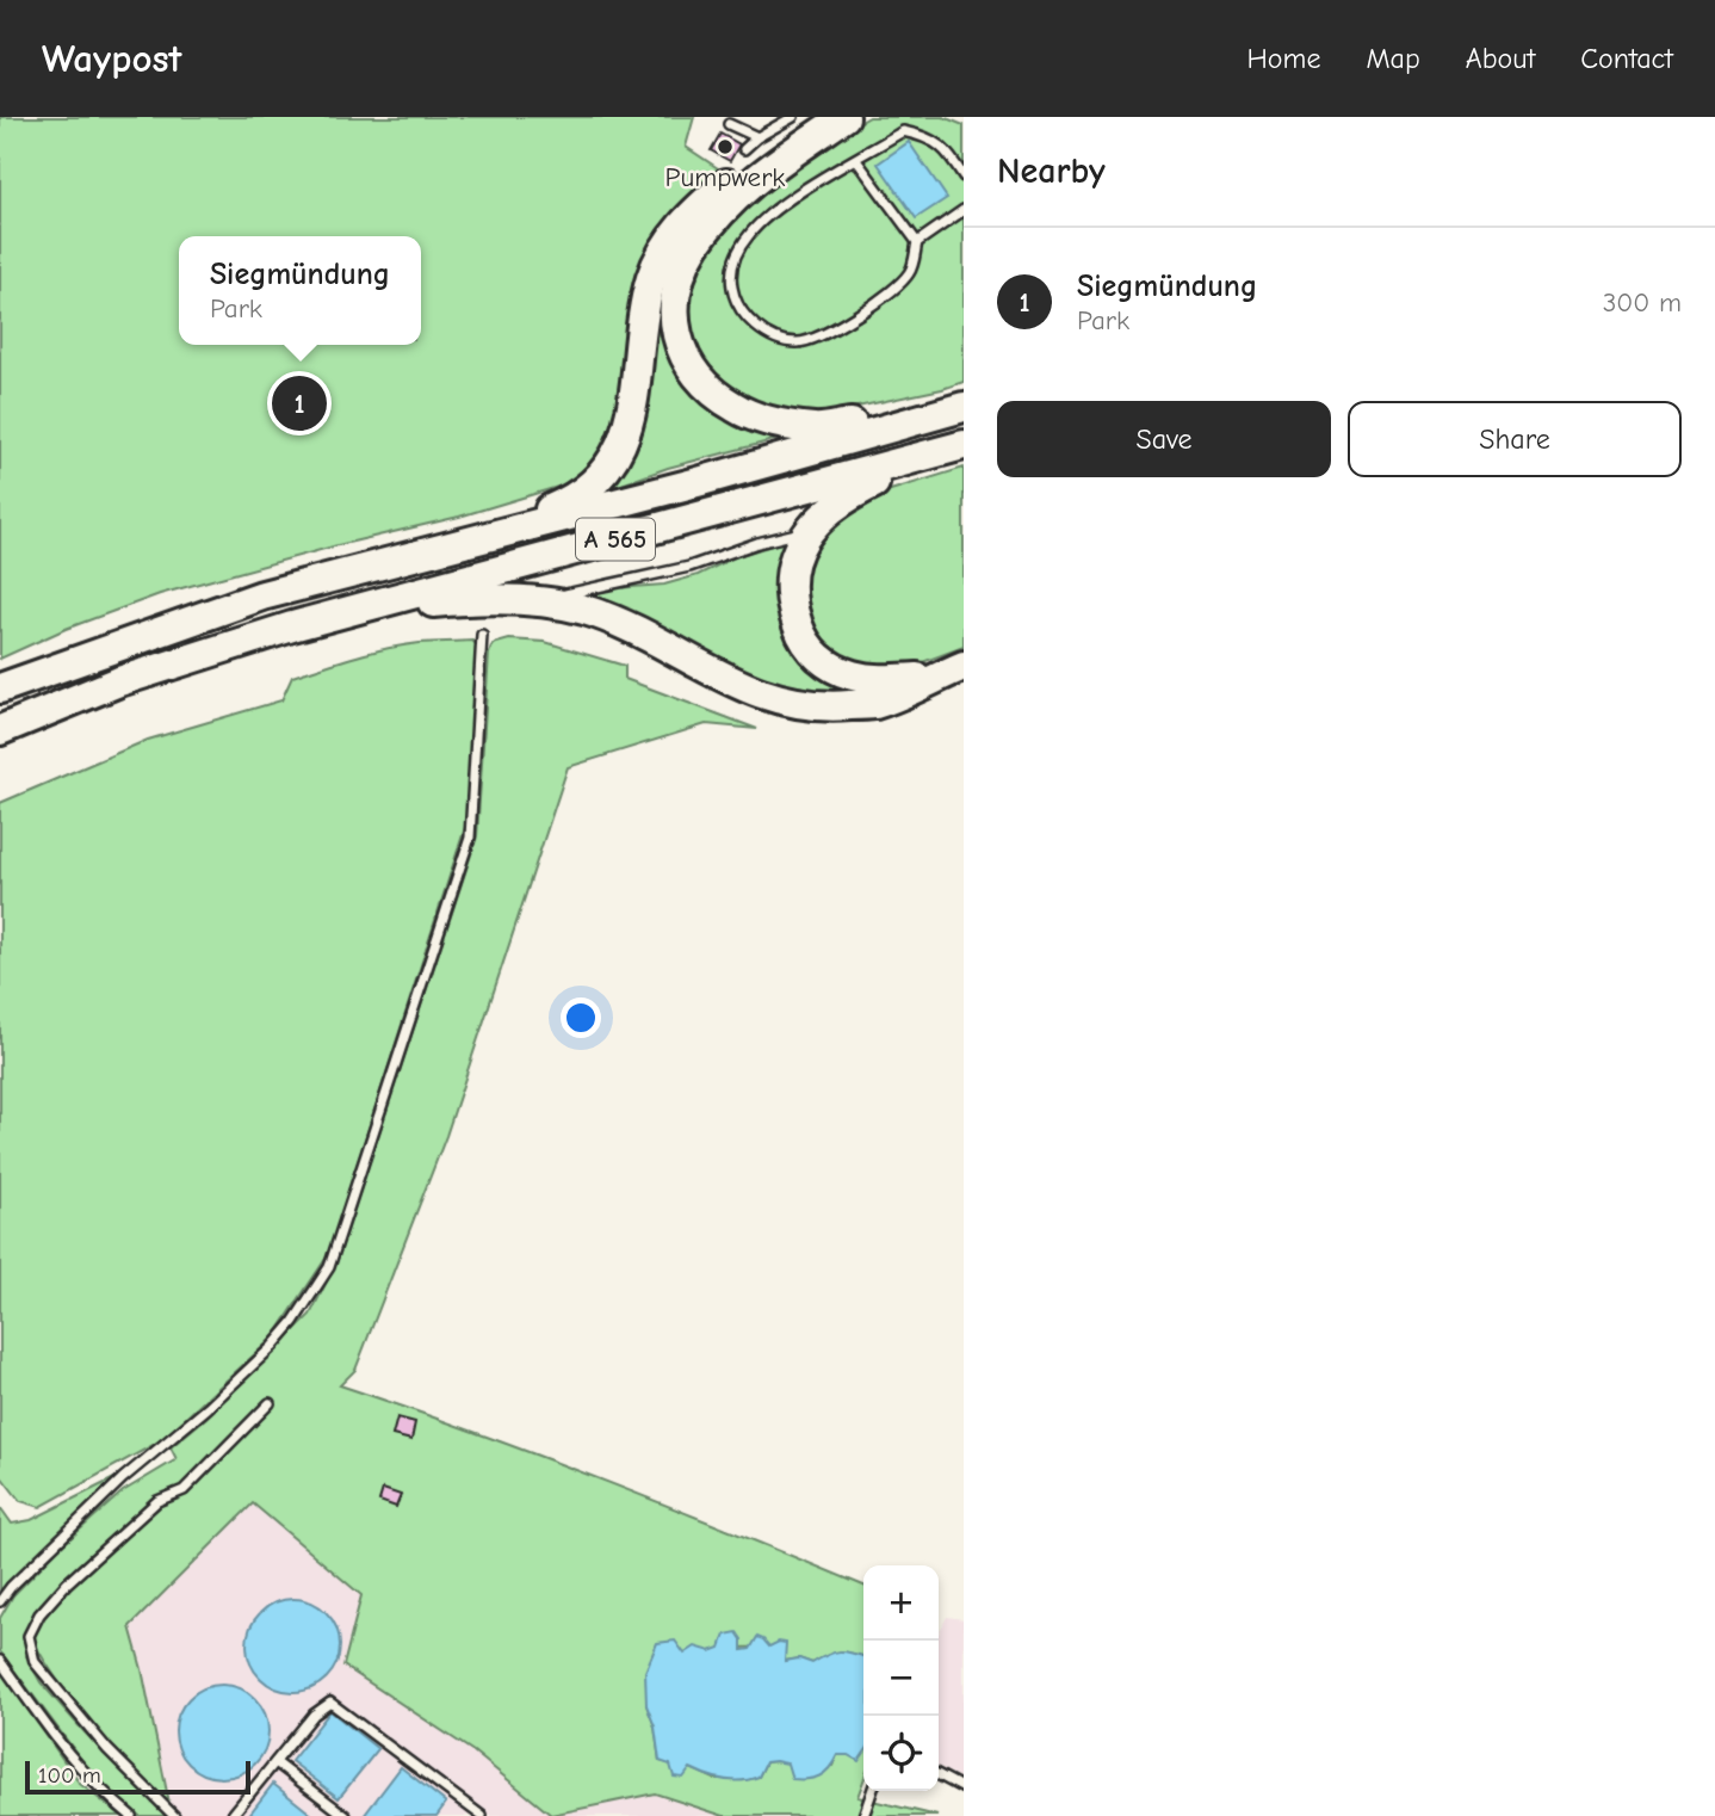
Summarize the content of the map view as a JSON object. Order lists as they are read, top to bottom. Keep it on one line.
{"streets":{"highway":["A 565"]},"places":["Pumpwerk"],"scale_bar":"100 m","page":{"header":"Waypost","nav":["Home","Map","About","Contact"],"heading":"Nearby","list":[{"mark":"1","name":"Siegmündung","note":"Park","value":"300 m"}],"popup":["Siegmündung","Park"],"pins":"1","buttons":["Save","Share"],"map_buttons":["+","−"],"scale":"100 m"}}
